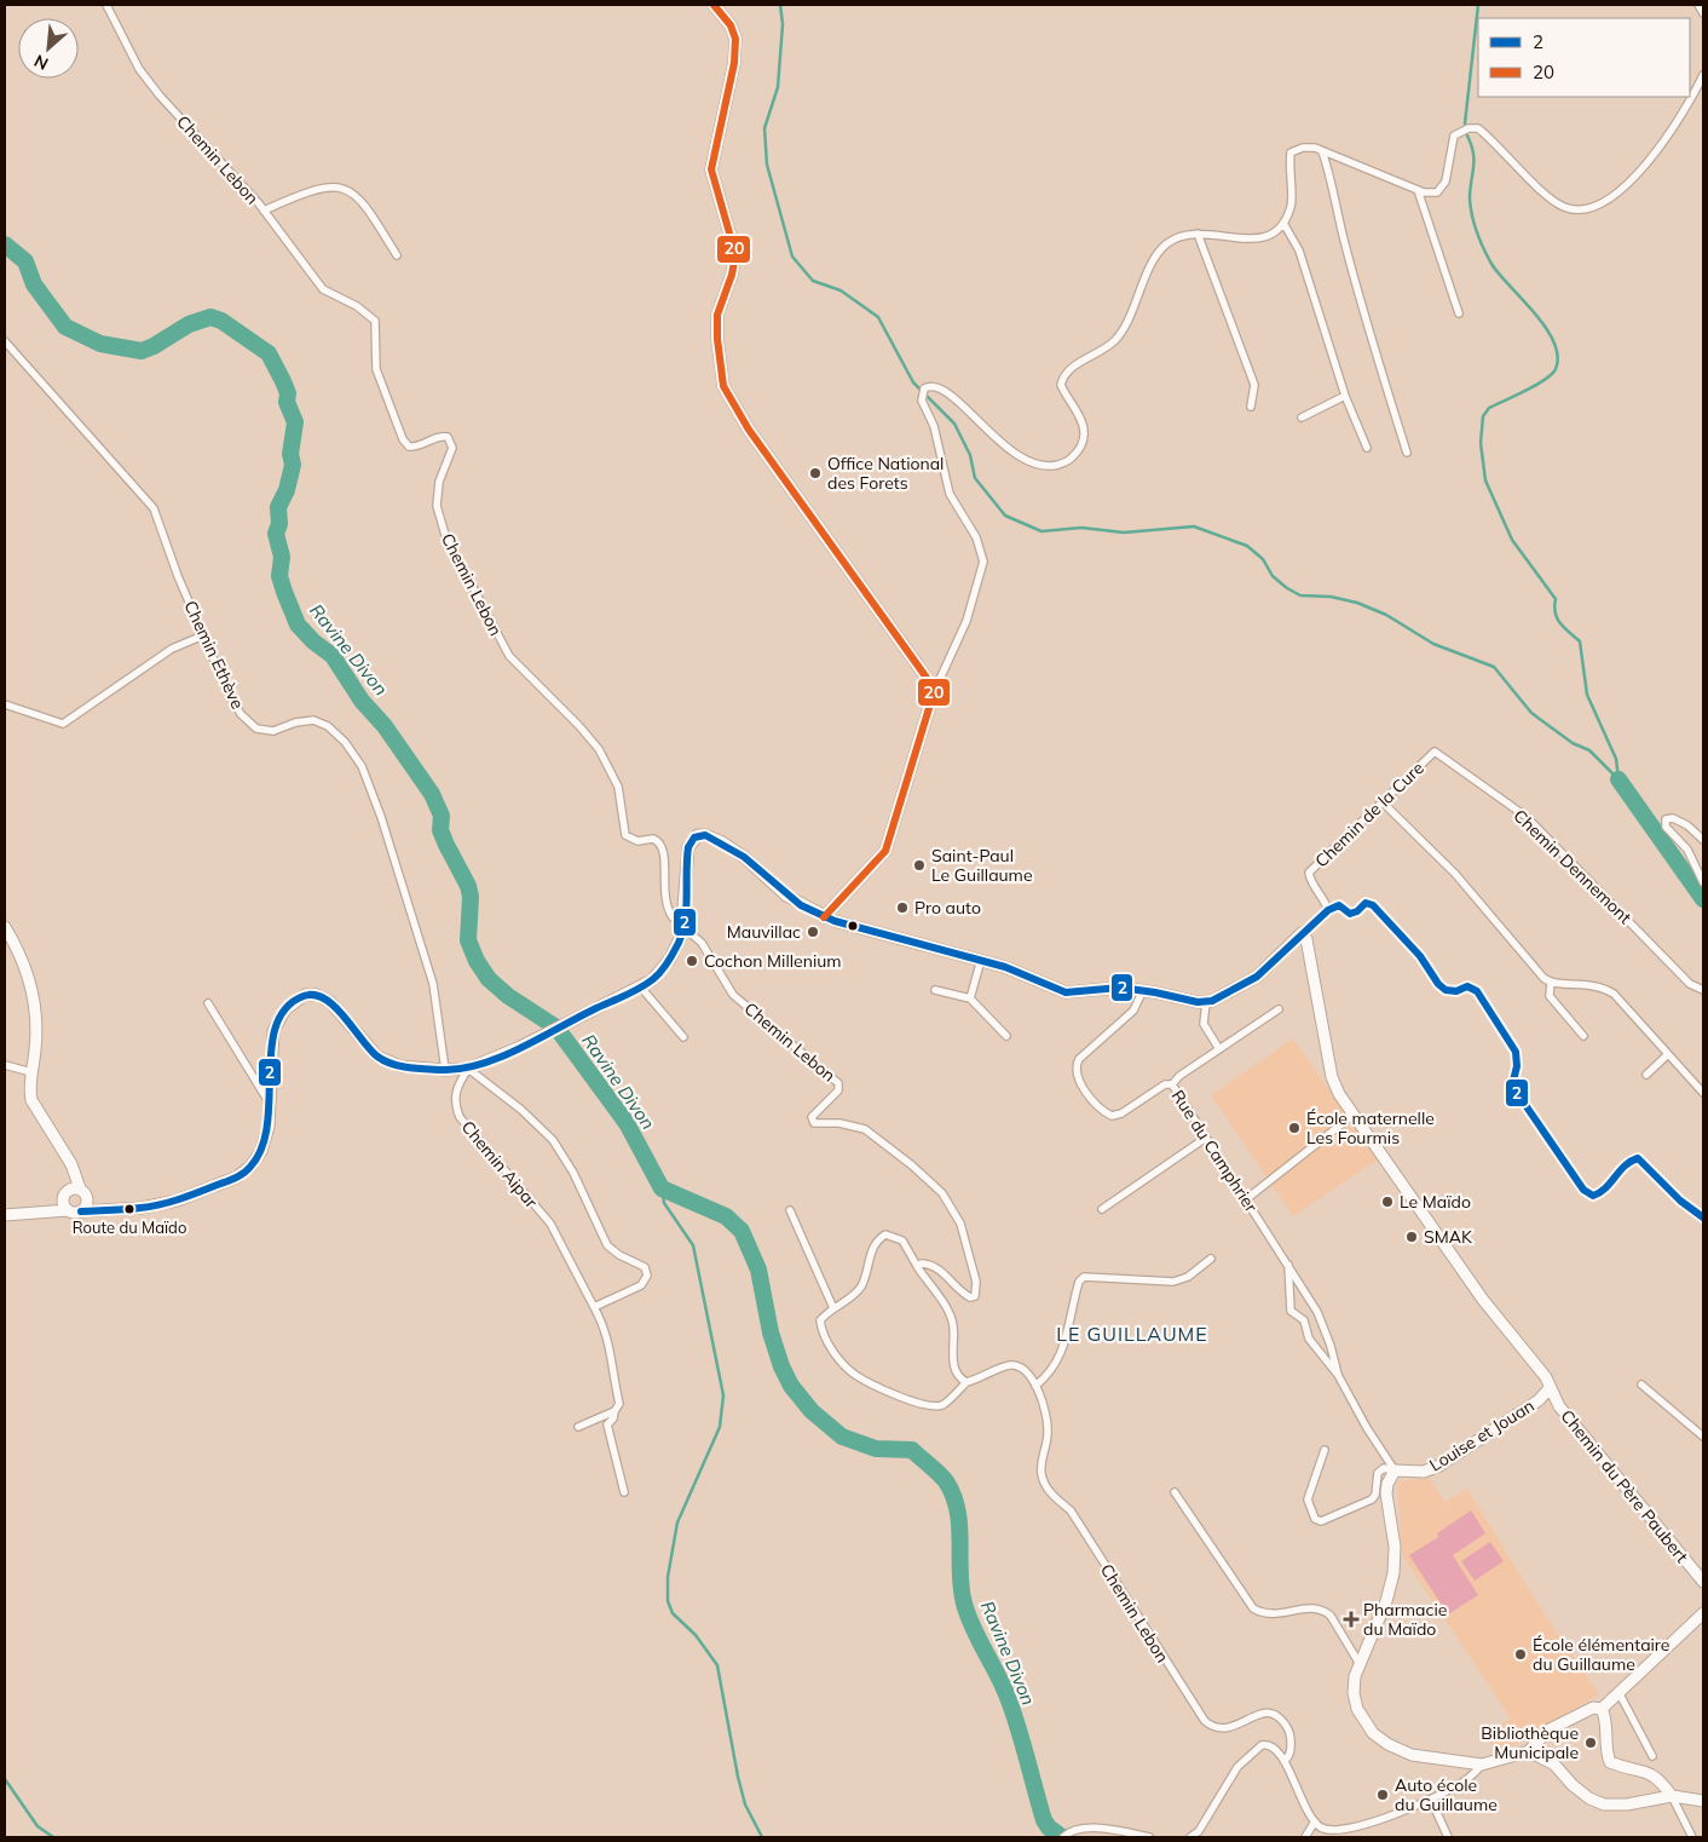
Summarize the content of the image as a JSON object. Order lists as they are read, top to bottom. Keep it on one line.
{"streets":{"main road":["Louise et Jouan","Chemin du Père Paubert"],"street":["Chemin Lebon","Chemin Ethève","Chemin de la Cure","Chemin Dennemont","Rue du Camphrier","Chemin Aipar"]},"crossings":[["Chemin de la Cure","Chemin Dennemont"],["Rue du Camphrier","Louise et Jouan"],["Louise et Jouan","Chemin du Père Paubert"]],"districts":["LE GUILLAUME"],"water":["Ravine Divon"],"places":{"other":["Office National des Forets","Saint-Paul Le Guillaume","Pro auto","Mauvillac","Cochon Millenium","École maternelle Les Fourmis","Le Maïdo","Route du Maïdo","SMAK","École élémentaire du Guillaume","Bibliothèque Municipale","Auto école du Guillaume"],"health":["Pharmacie du Maïdo"]},"lines":["transit line 20","transit line 2"],"legend":["2","20"],"north":"bottom left"}
